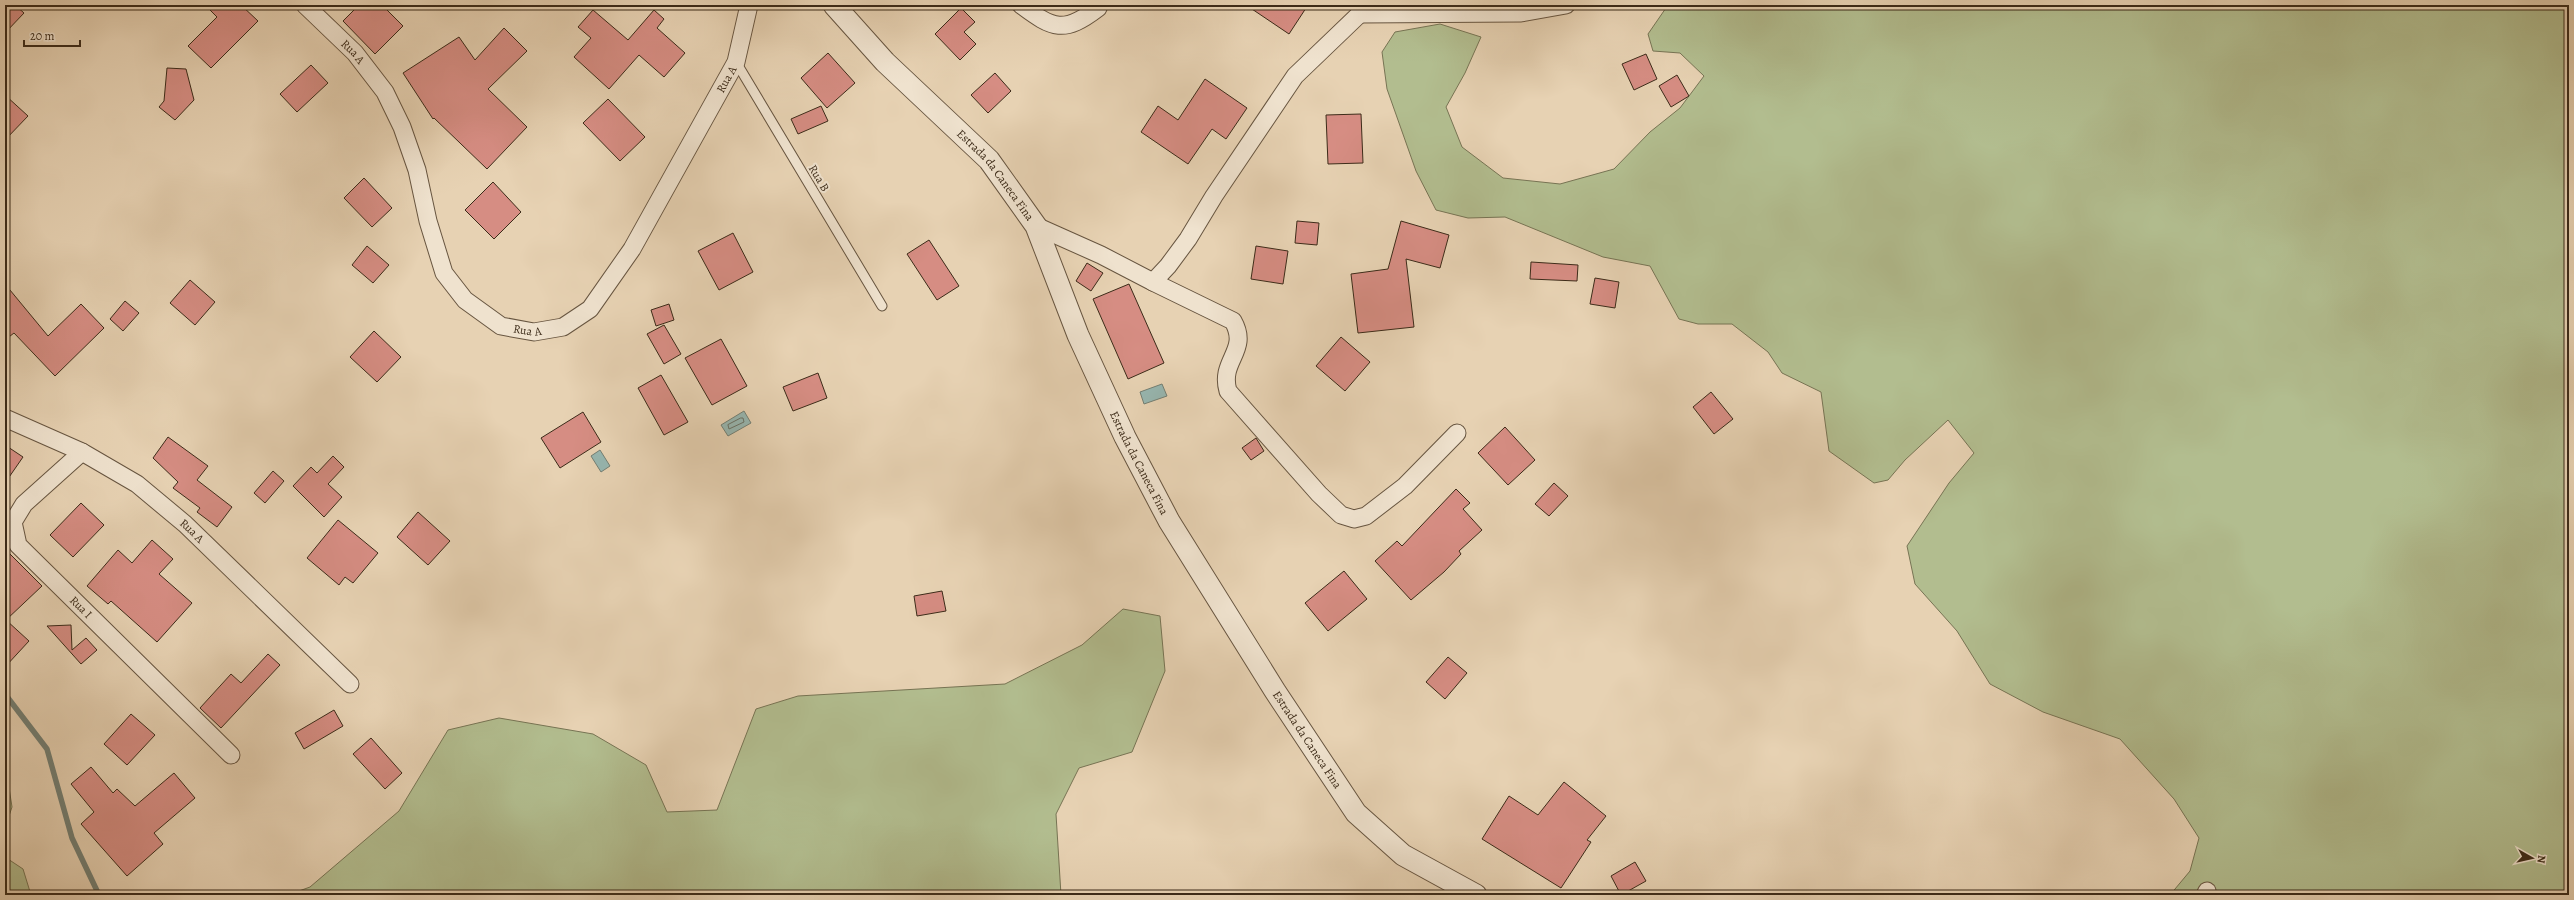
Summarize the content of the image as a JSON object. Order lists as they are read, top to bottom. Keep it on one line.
{"streets":{"street":["Rua A","Estrada da Caneca Fina","Rua I"],"lane":["Rua B"]},"crossings":[["Rua A","Rua B"],["Rua A","Rua I"]],"scale_bar":"20 m","north":"right"}
